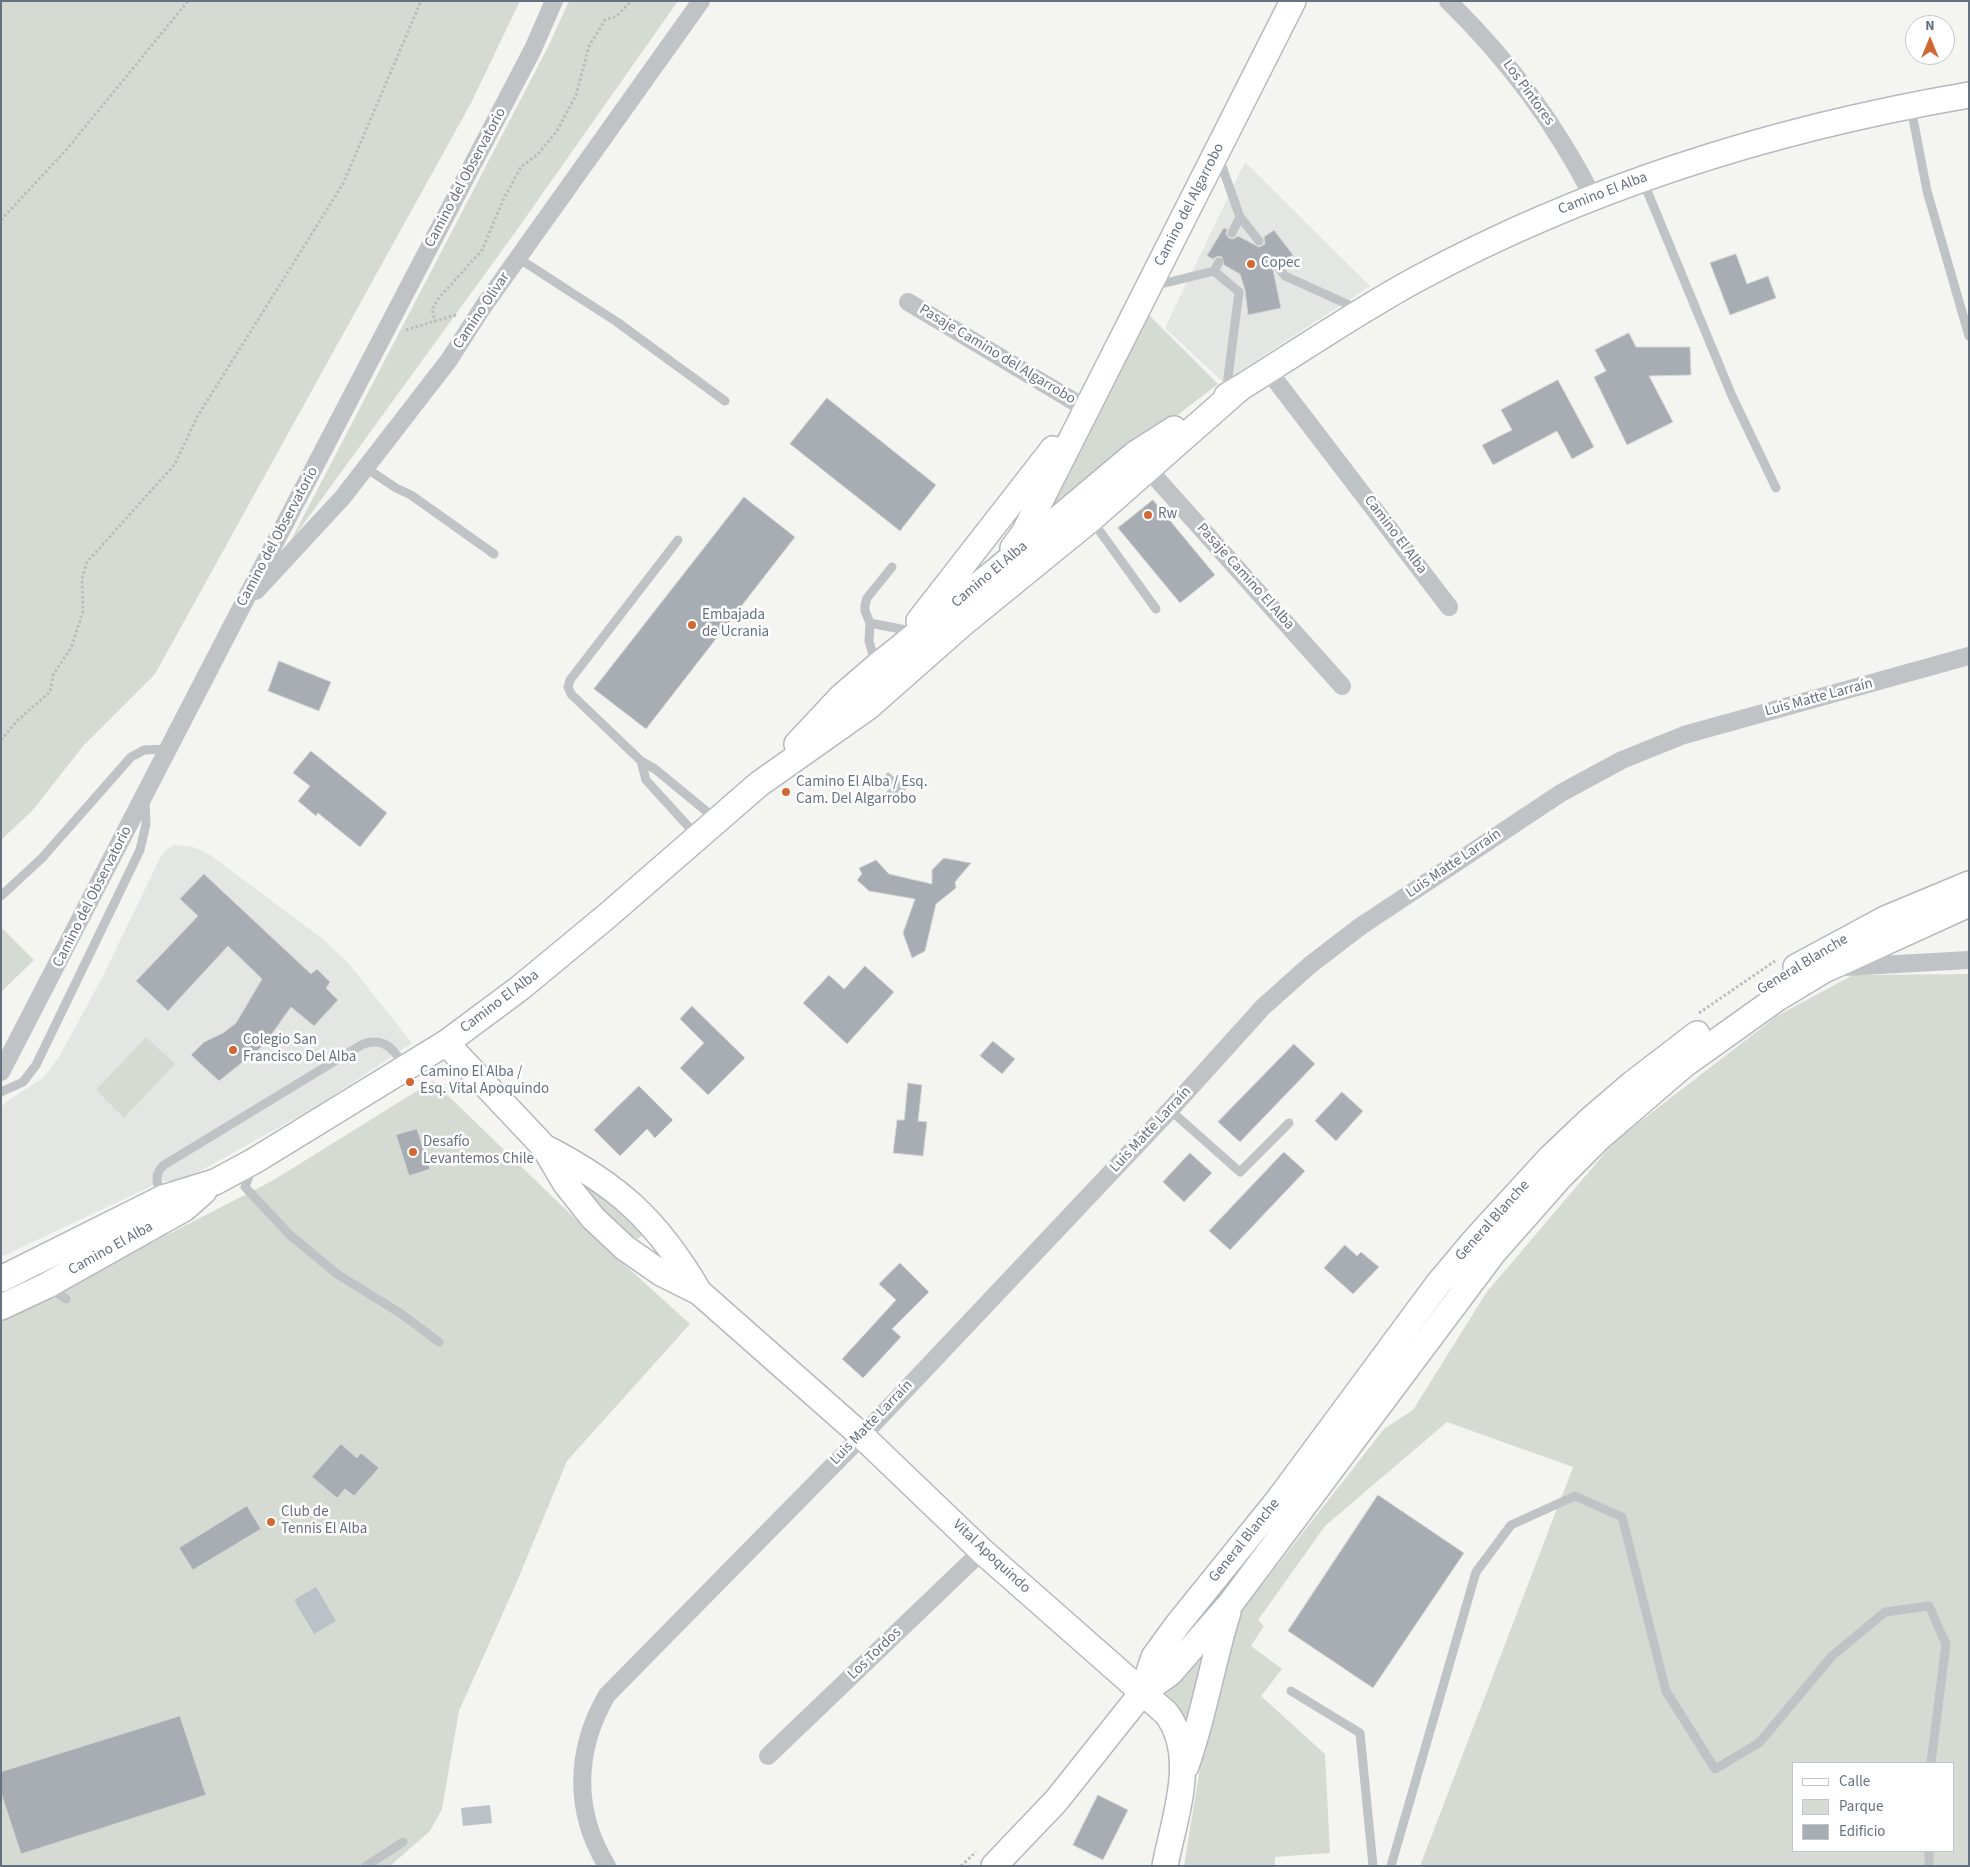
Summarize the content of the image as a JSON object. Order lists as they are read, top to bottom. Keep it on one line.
{"streets":{"main road":["Camino El Alba","Camino del Algarrobo","General Blanche","Vital Apoquindo"],"street":["Los Pintores","Camino del Observatorio","Camino Olivar","Pasaje Camino del Algarrobo","Pasaje Camino El Alba","Luis Matte Larraín","Los Tordos"]},"crossings":[["Los Pintores","Camino El Alba"],["Camino del Observatorio","Camino Olivar"],["Camino El Alba","Camino del Algarrobo"],["Camino El Alba","Pasaje Camino El Alba"],["Camino El Alba","Vital Apoquindo"],["Camino del Algarrobo","Pasaje Camino del Algarrobo"],["Luis Matte Larraín","Vital Apoquindo"],["General Blanche","Vital Apoquindo"],["Vital Apoquindo","Los Tordos"]],"places":["Copec","Rw","Embajada de Ucrania","Camino El Alba / Esq. Cam. Del Algarrobo","Colegio San Francisco Del Alba","Camino El Alba / Esq. Vital Apoquindo","Desafío Levantemos Chile","Club de Tennis El Alba"],"legend":["Calle","Parque","Edificio"],"north":"top"}
